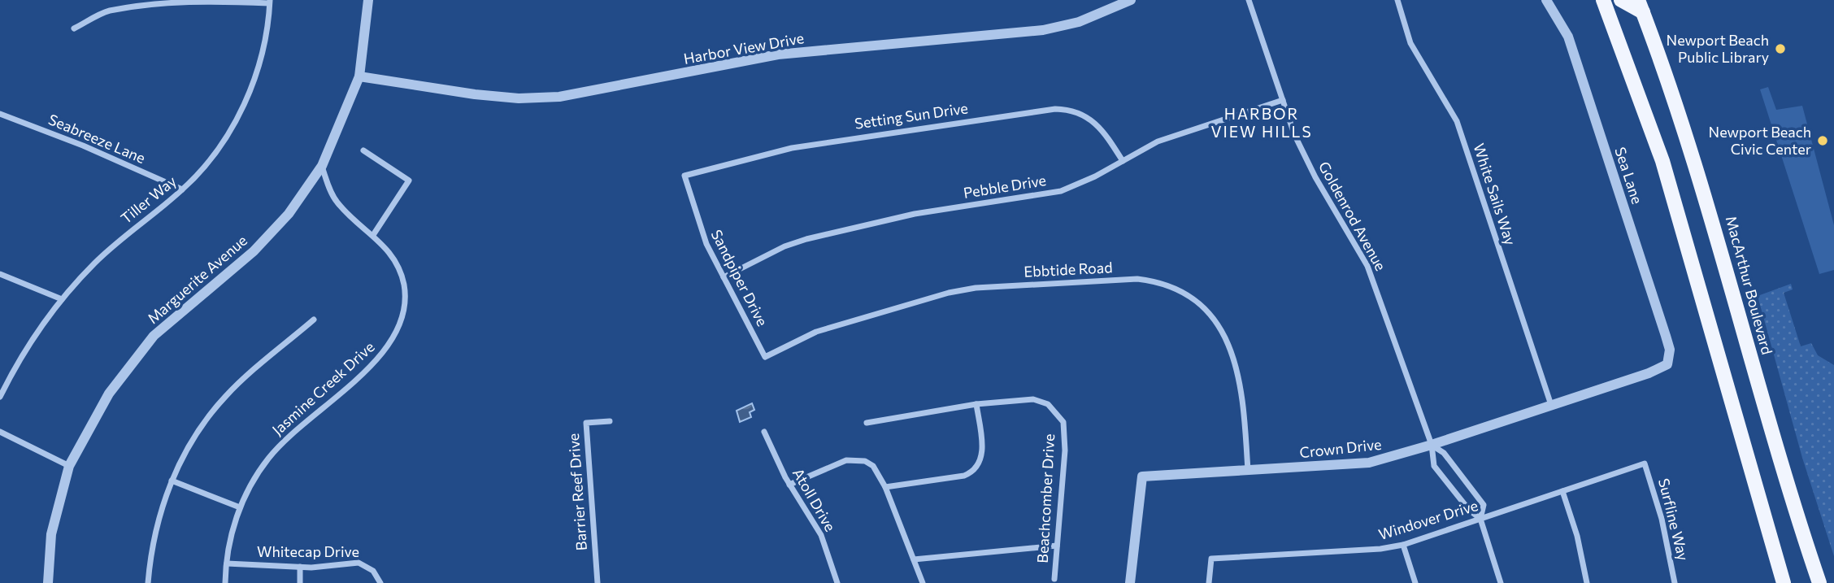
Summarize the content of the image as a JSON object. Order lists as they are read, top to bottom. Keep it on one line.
{"streets":{"main road":["MacArthur Boulevard"],"street":["Harbor View Drive","Setting Sun Drive","Seabreeze Lane","Sea Lane","Pebble Drive","White Sails Way","Tiller Way","Goldenrod Avenue","Ebbtide Road","Sandpiper Drive","Marguerite Avenue","Jasmine Creek Drive","Crown Drive","Barrier Reef Drive","Beachcomber Drive","Atoll Drive","Surfline Way","Windover Drive","Whitecap Drive"]},"crossings":[["Harbor View Drive","Marguerite Avenue"],["Setting Sun Drive","Pebble Drive"],["Setting Sun Drive","Sandpiper Drive"],["Seabreeze Lane","Tiller Way"],["Sea Lane","Crown Drive"],["Pebble Drive","Goldenrod Avenue"],["Pebble Drive","Sandpiper Drive"],["White Sails Way","Crown Drive"],["Goldenrod Avenue","Crown Drive"],["Goldenrod Avenue","Windover Drive"],["Ebbtide Road","Sandpiper Drive"],["Ebbtide Road","Crown Drive"],["Marguerite Avenue","Jasmine Creek Drive"],["Jasmine Creek Drive","Whitecap Drive"],["Surfline Way","Windover Drive"]],"districts":["HARBOR VIEW HILLS"],"places":["Newport Beach Public Library","Newport Beach Civic Center"]}
